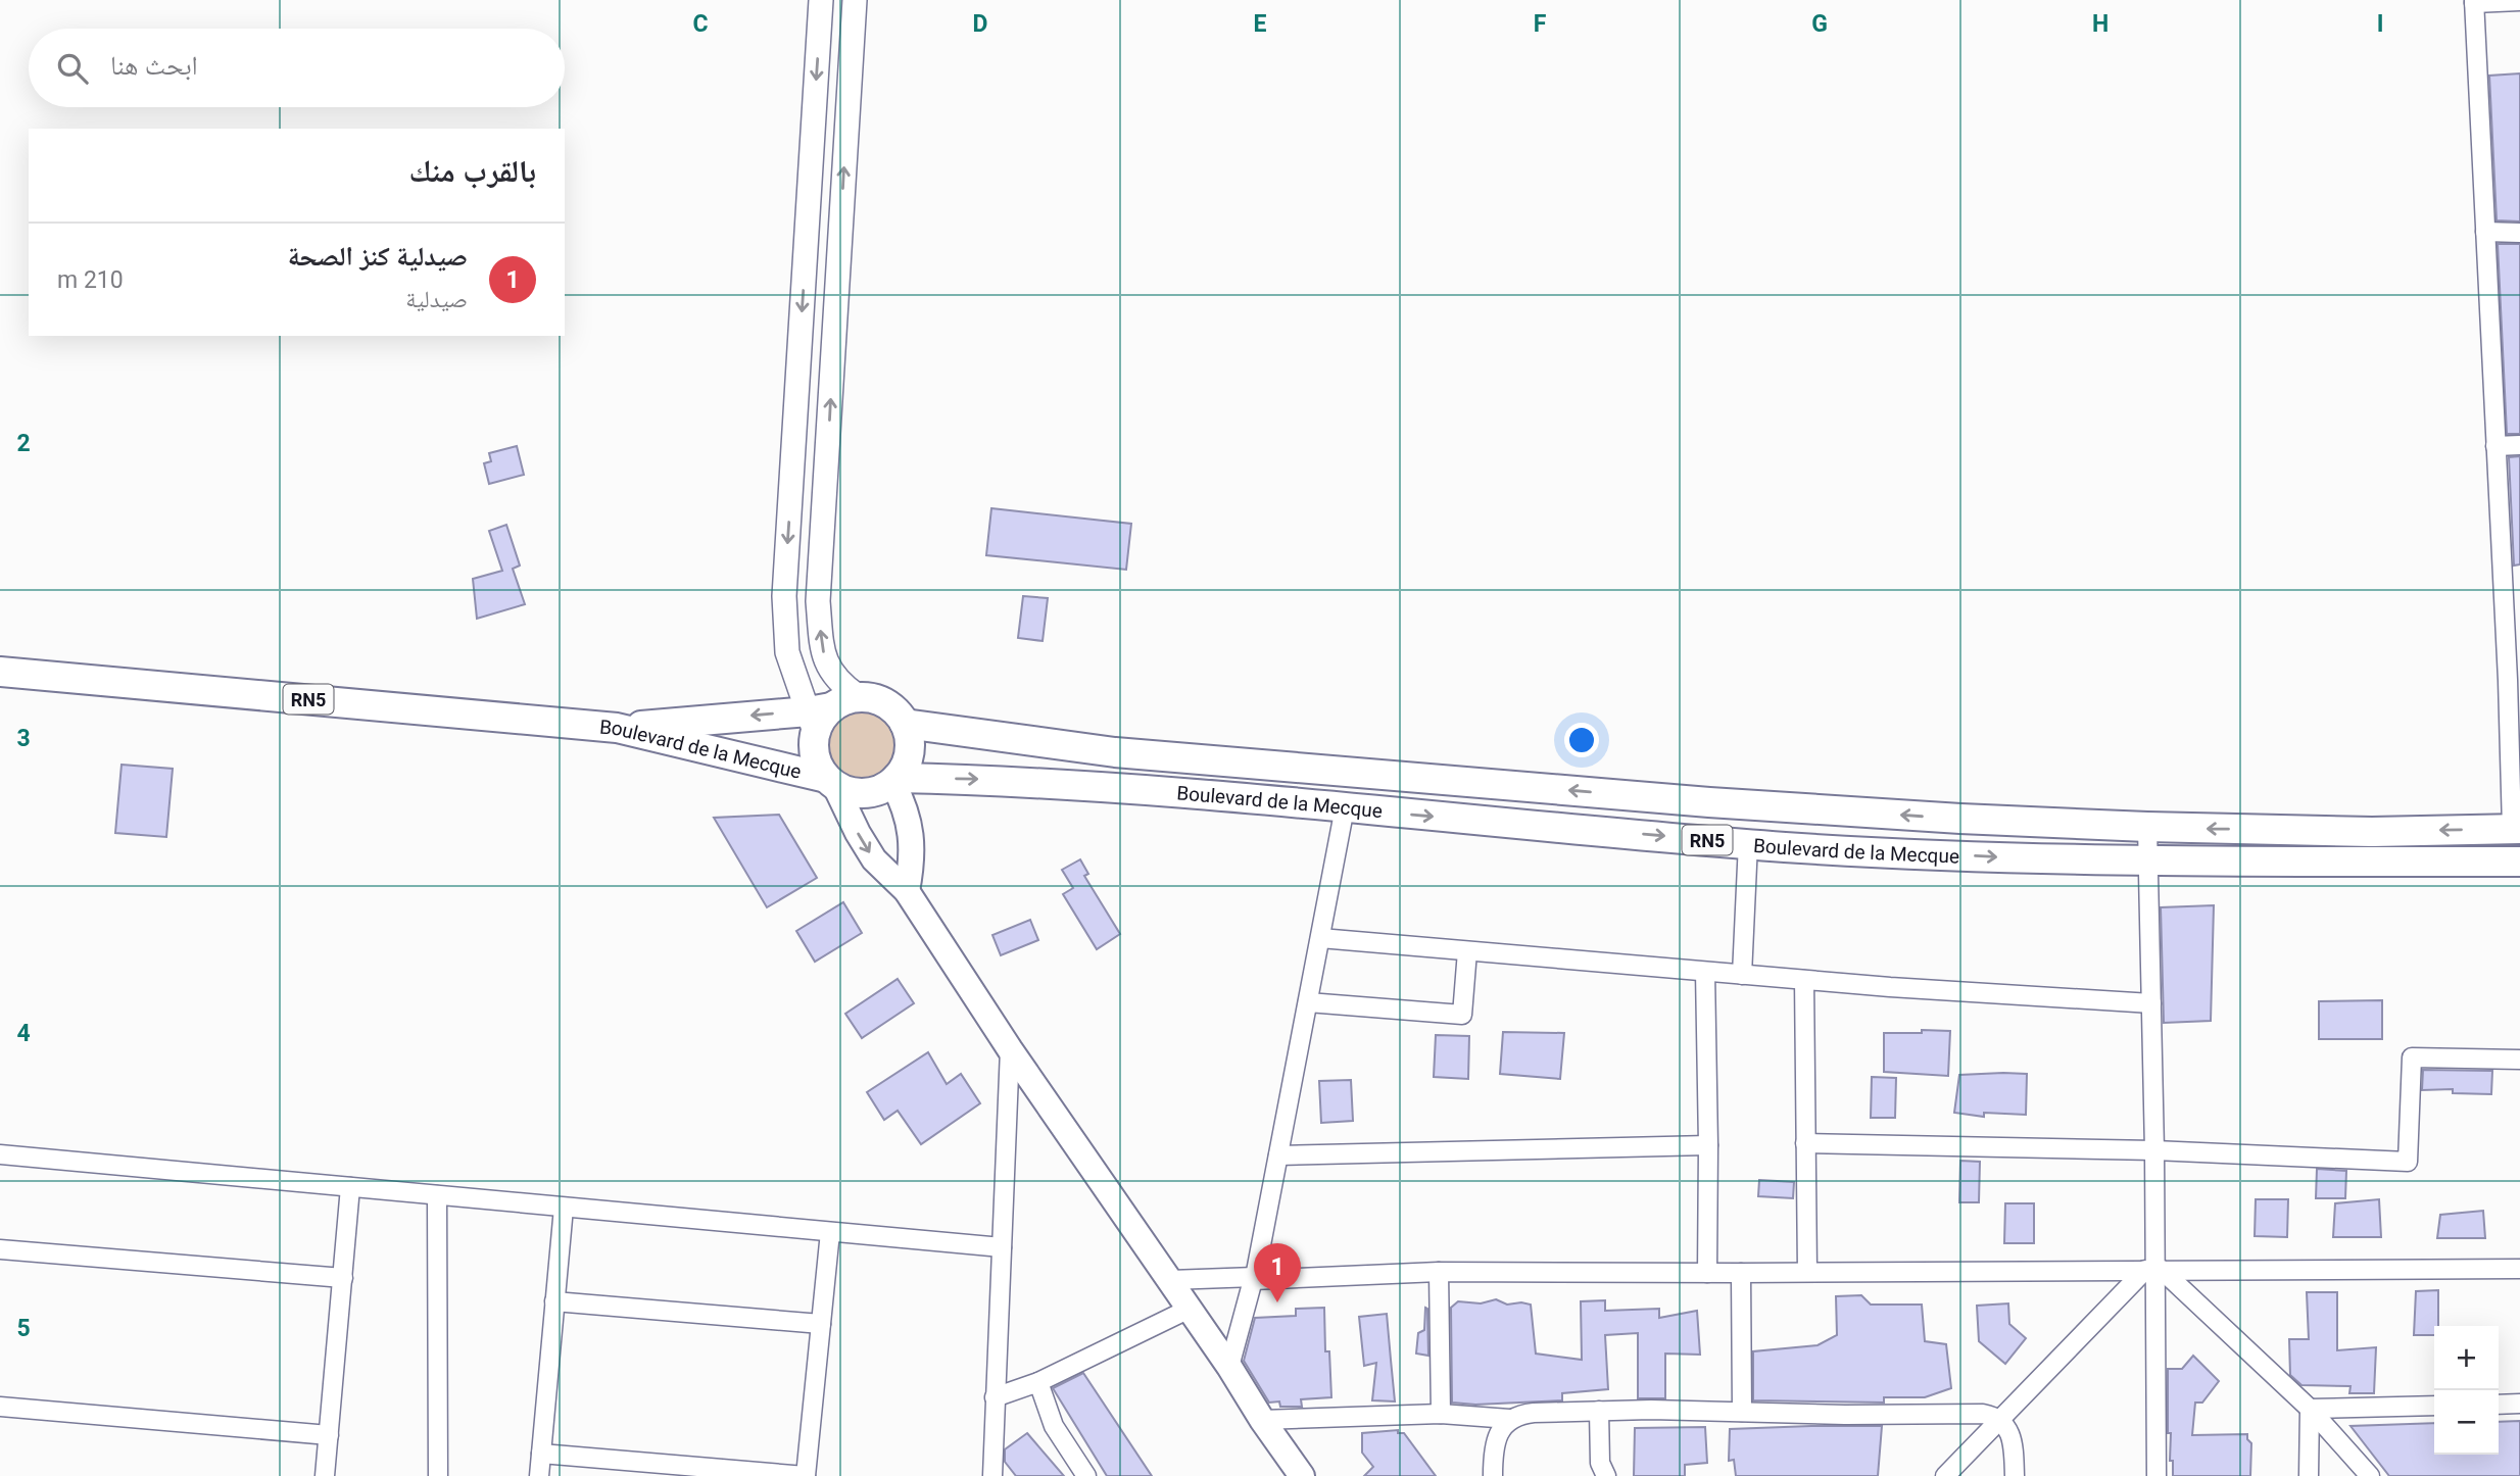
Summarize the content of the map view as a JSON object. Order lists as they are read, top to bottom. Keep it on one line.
{"streets":{"main road":["RN5","Boulevard de la Mecque"]},"crossings":[["RN5","Boulevard de la Mecque"]],"page":{"search":"ابحث هنا","heading":"بالقرب منك","list":[{"mark":"1","name":"صيدلية كنز الصحة","note":"صيدلية","value":"210 m"}],"pins":"1","map_buttons":["+","−"]},"grid":{"columns":["C","D","E","F","G","H","I"],"rows":["2","3","4","5"]}}
